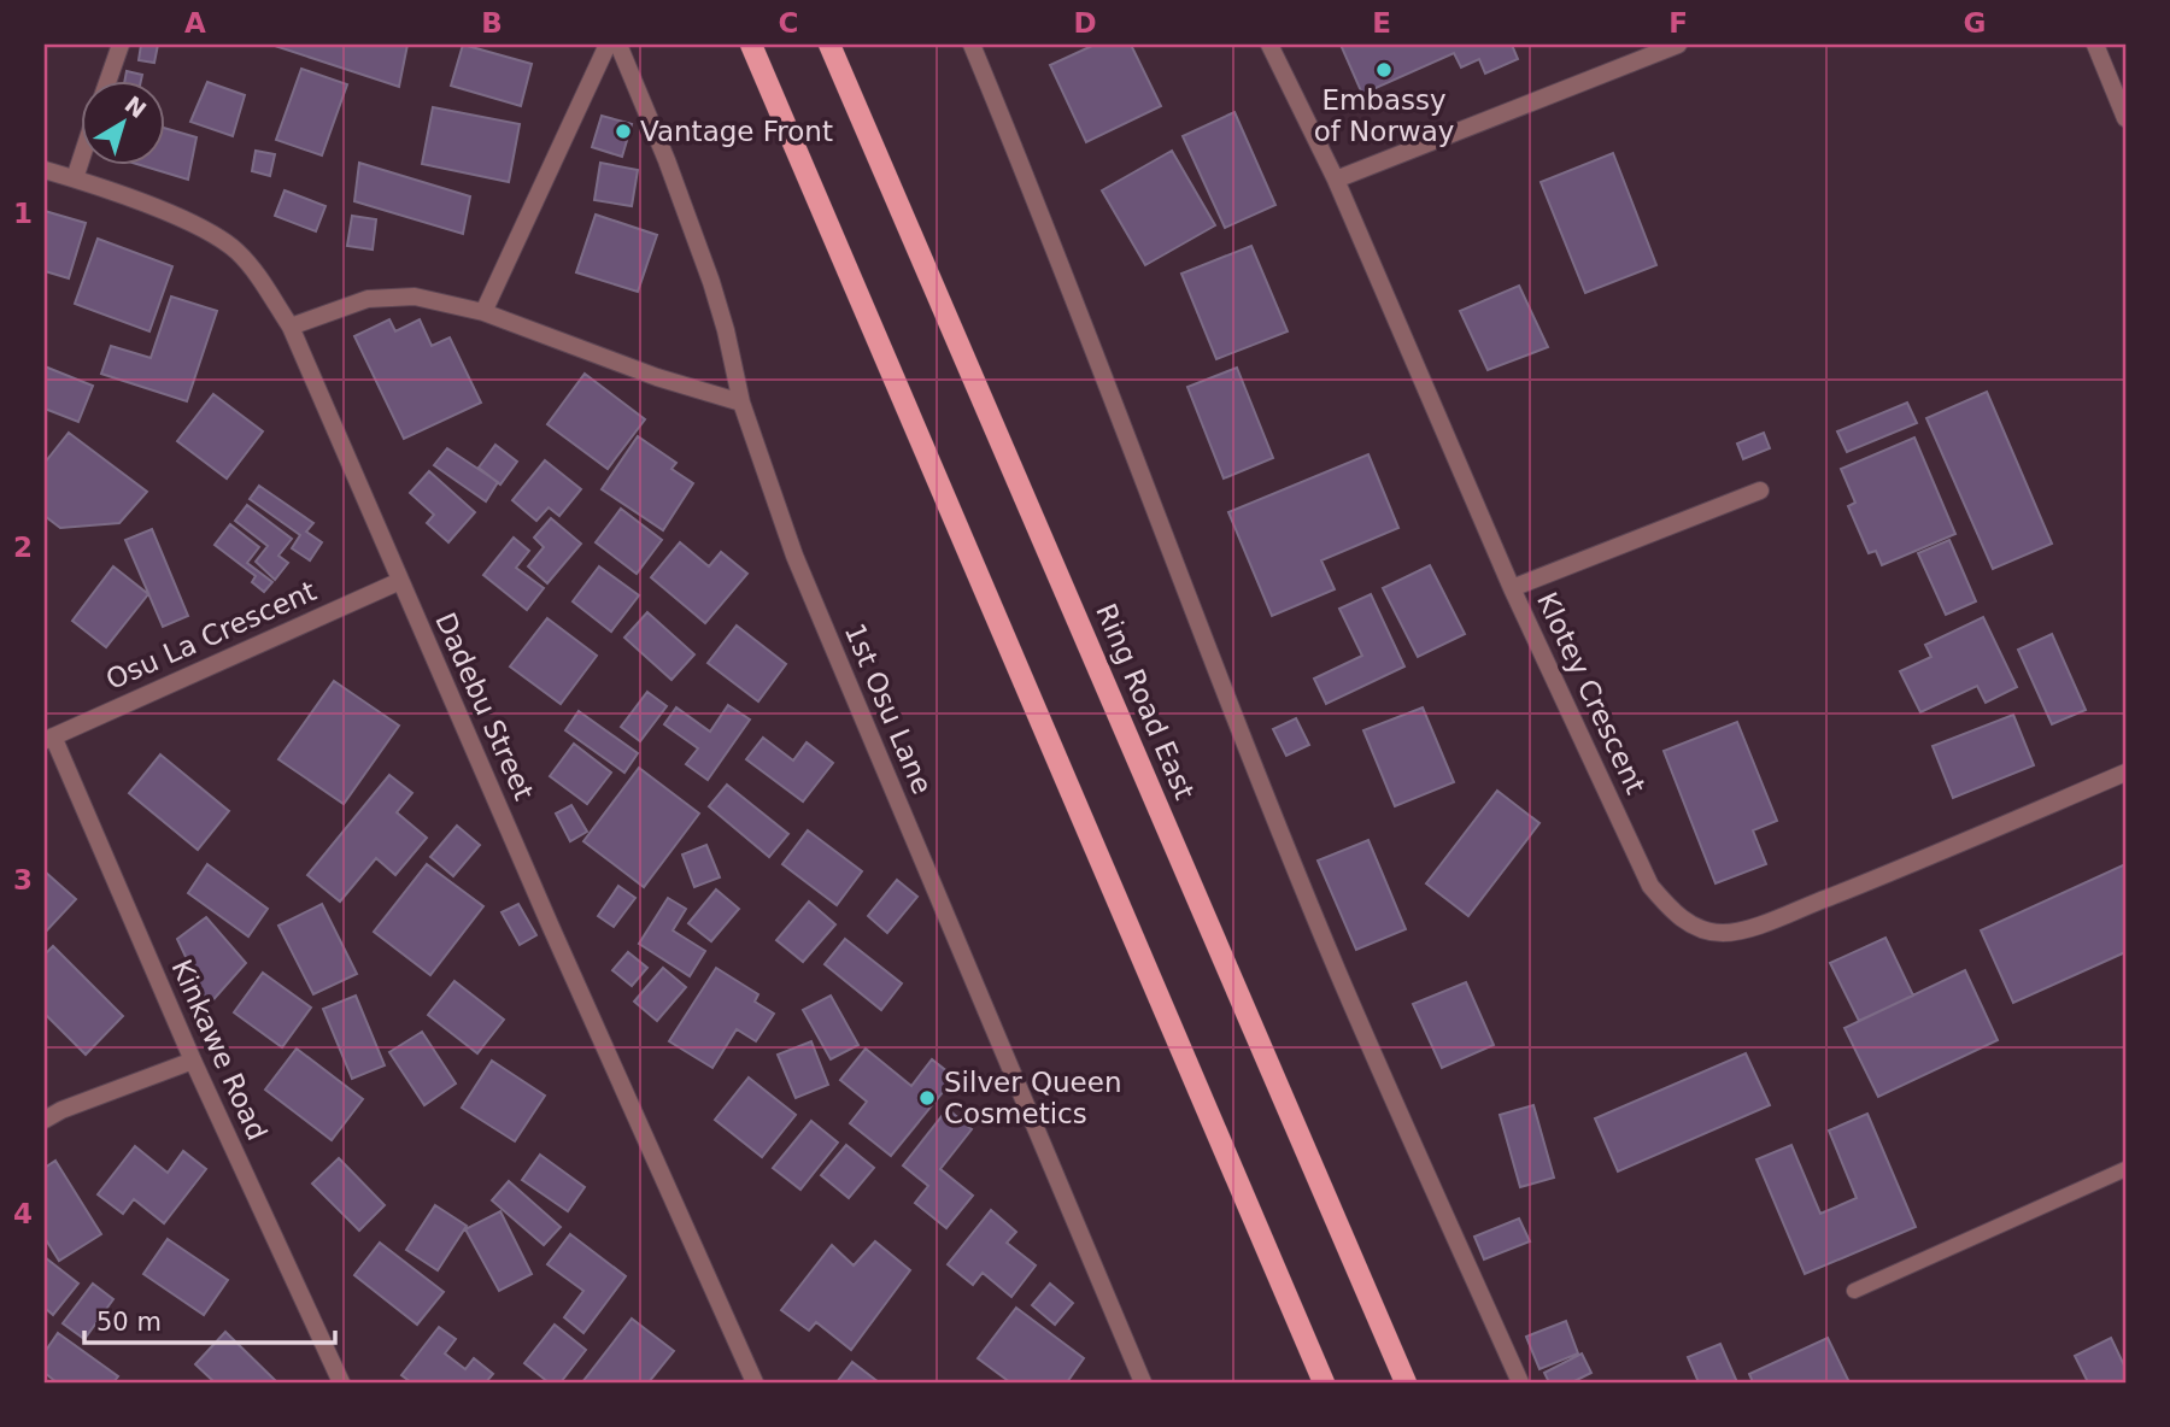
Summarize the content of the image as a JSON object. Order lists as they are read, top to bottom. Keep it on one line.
{"streets":{"main road":["Ring Road East"],"street":["Osu La Crescent","Klotey Crescent","Dadebu Street","1st Osu Lane","Kinkawe Road"]},"crossings":[["Osu La Crescent","Dadebu Street"],["Osu La Crescent","Kinkawe Road"]],"places":["Embassy of Norway","Vantage Front","Silver Queen Cosmetics"],"scale_bar":"50 m","north":"top right","grid":{"columns":["A","B","C","D","E","F","G"],"rows":["1","2","3","4"]}}
